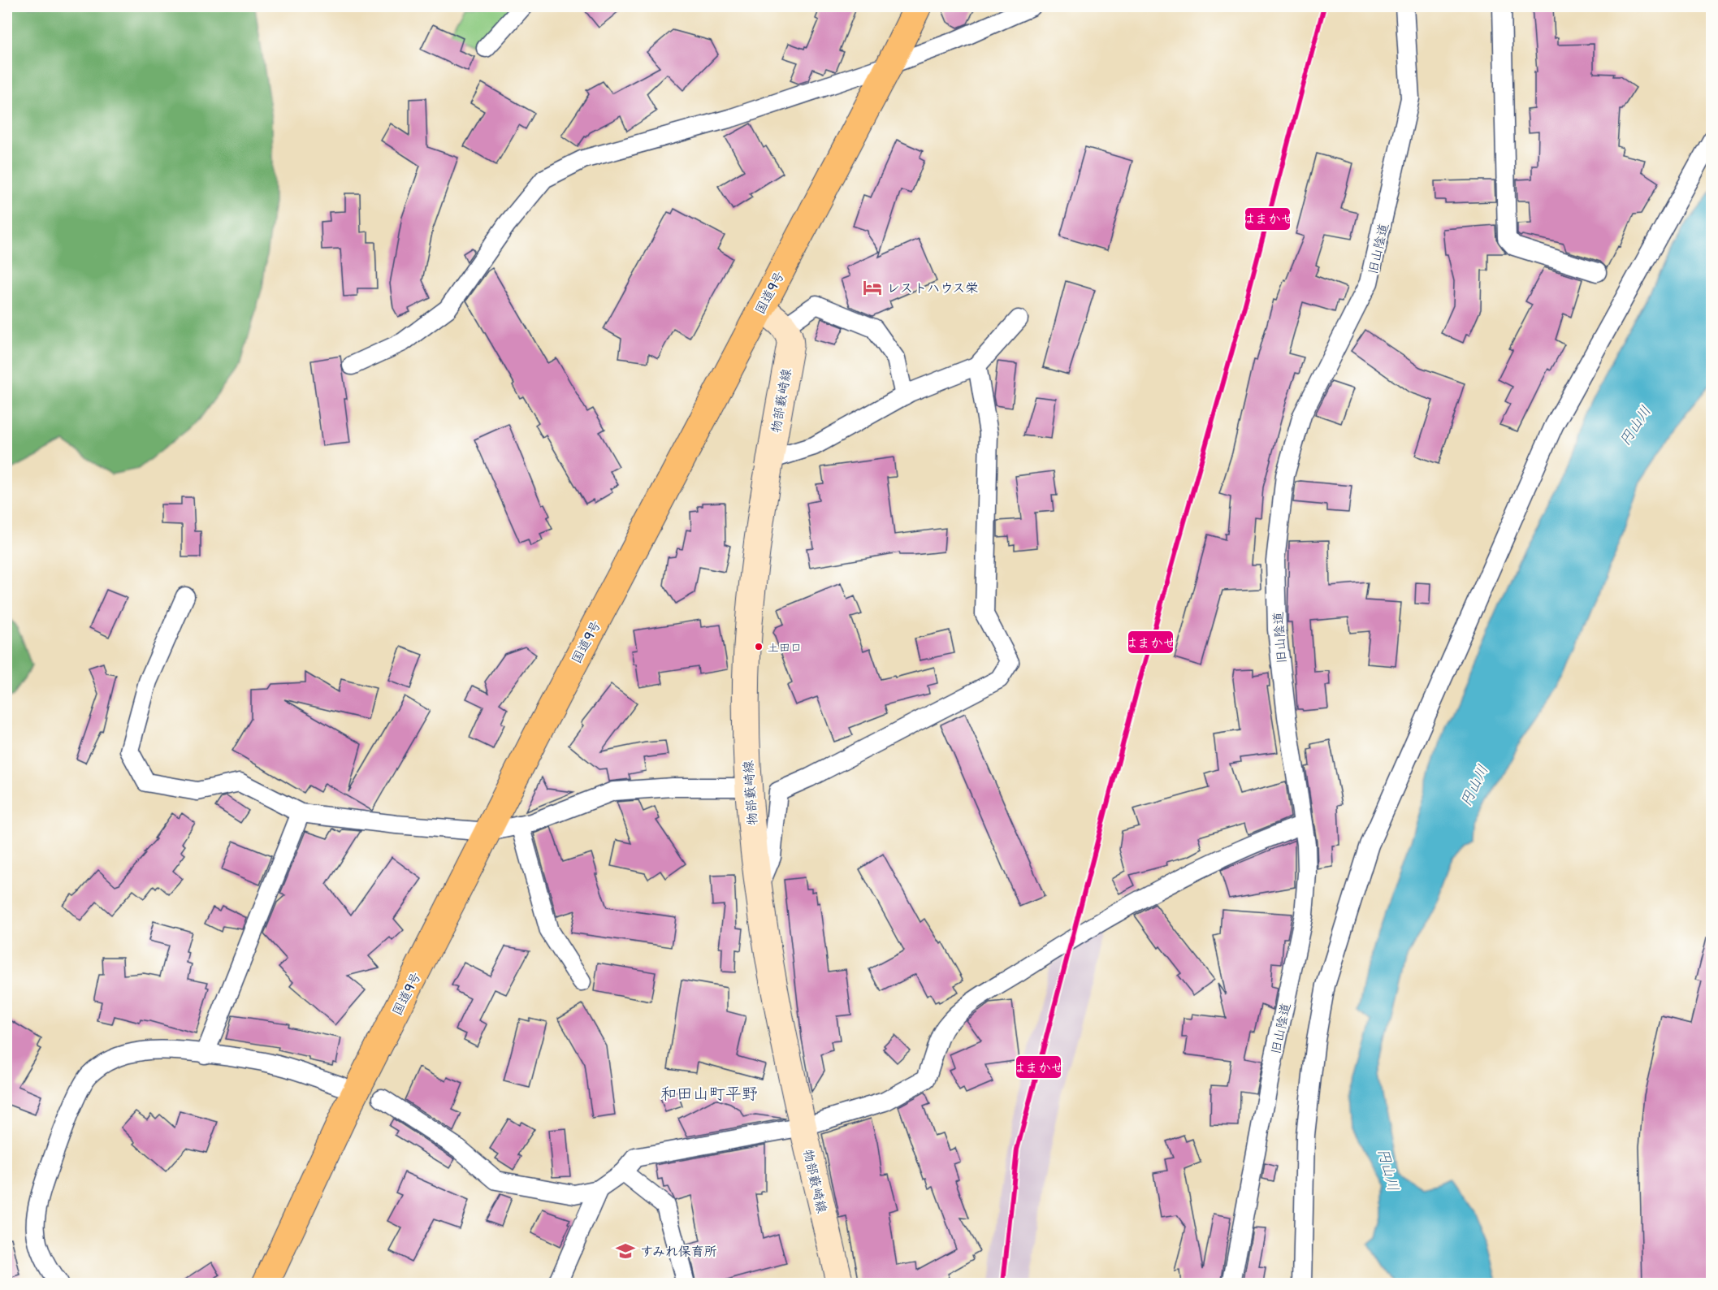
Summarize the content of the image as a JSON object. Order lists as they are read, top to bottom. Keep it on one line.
{"streets":{"highway":["国道9号"],"main road":["物部藪崎線"],"street":["旧山陰道"]},"districts":["和田山町平野"],"water":["円山川"],"places":{"hotel":["レストハウス栄"],"other":["土田口"],"school or university":["すみれ保育所"]},"lines":["transit line はまかぜ"]}
